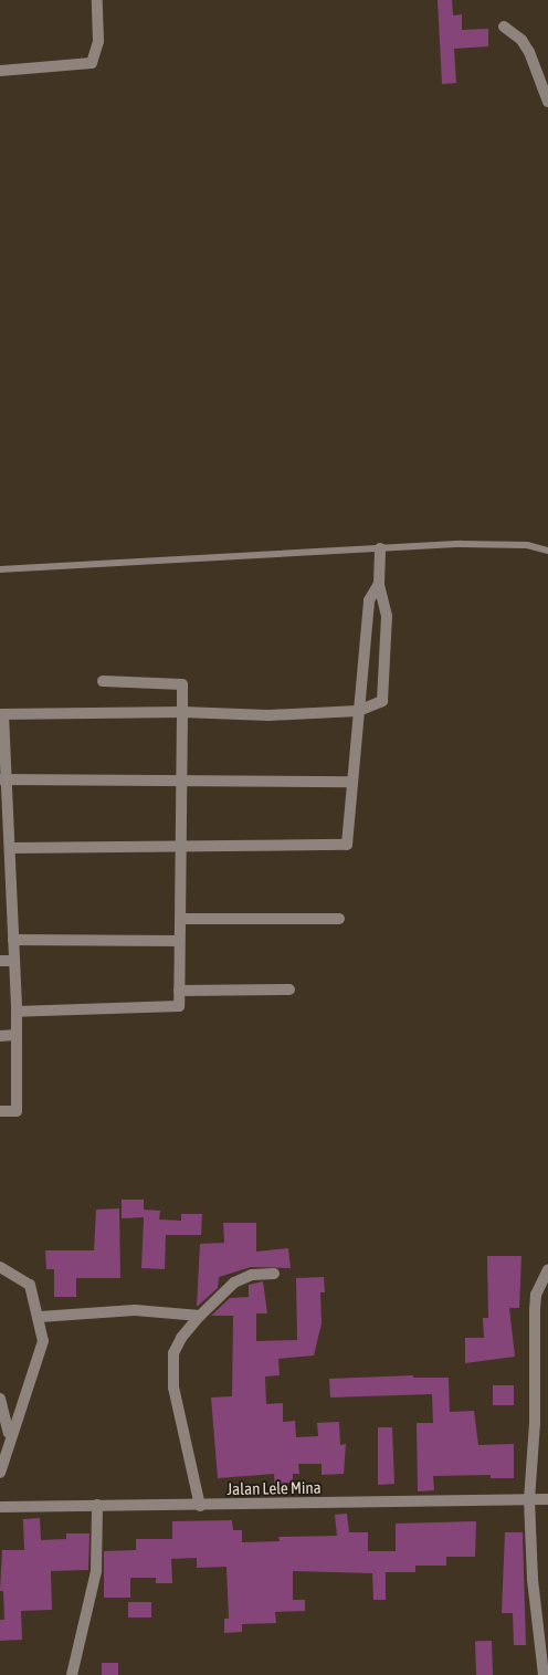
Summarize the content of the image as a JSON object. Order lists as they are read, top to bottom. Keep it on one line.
{"streets":{"street":["Jalan Lele Mina"]}}
